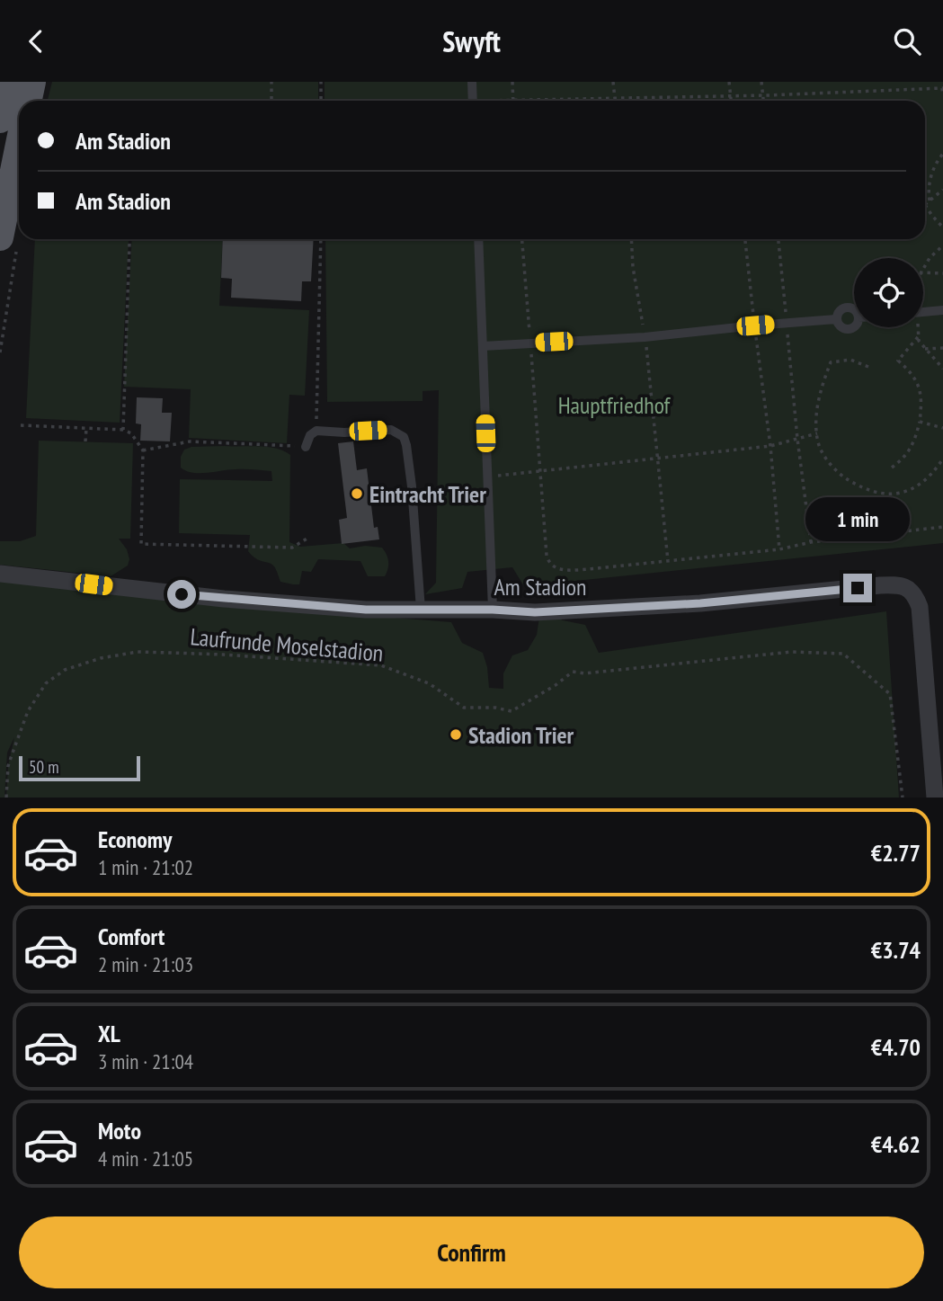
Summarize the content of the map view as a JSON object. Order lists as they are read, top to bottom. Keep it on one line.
{"streets":{"street":["Am Stadion"],"path":["Laufrunde Moselstadion"]},"parks":["Hauptfriedhof"],"places":["Eintracht Trier","Stadion Trier"],"scale_bar":"50 m","page":{"header":"Swyft","banner":["Am Stadion","Am Stadion"],"bubble":"1 min","scale":"50 m","list":[{"name":"Economy","note":"1 min · 21:02","value":"€2.77"},{"name":"Comfort","note":"2 min · 21:03","value":"€3.74"},{"name":"XL","note":"3 min · 21:04","value":"€4.70"},{"name":"Moto","note":"4 min · 21:05","value":"€4.62"}],"buttons":"Confirm"}}
